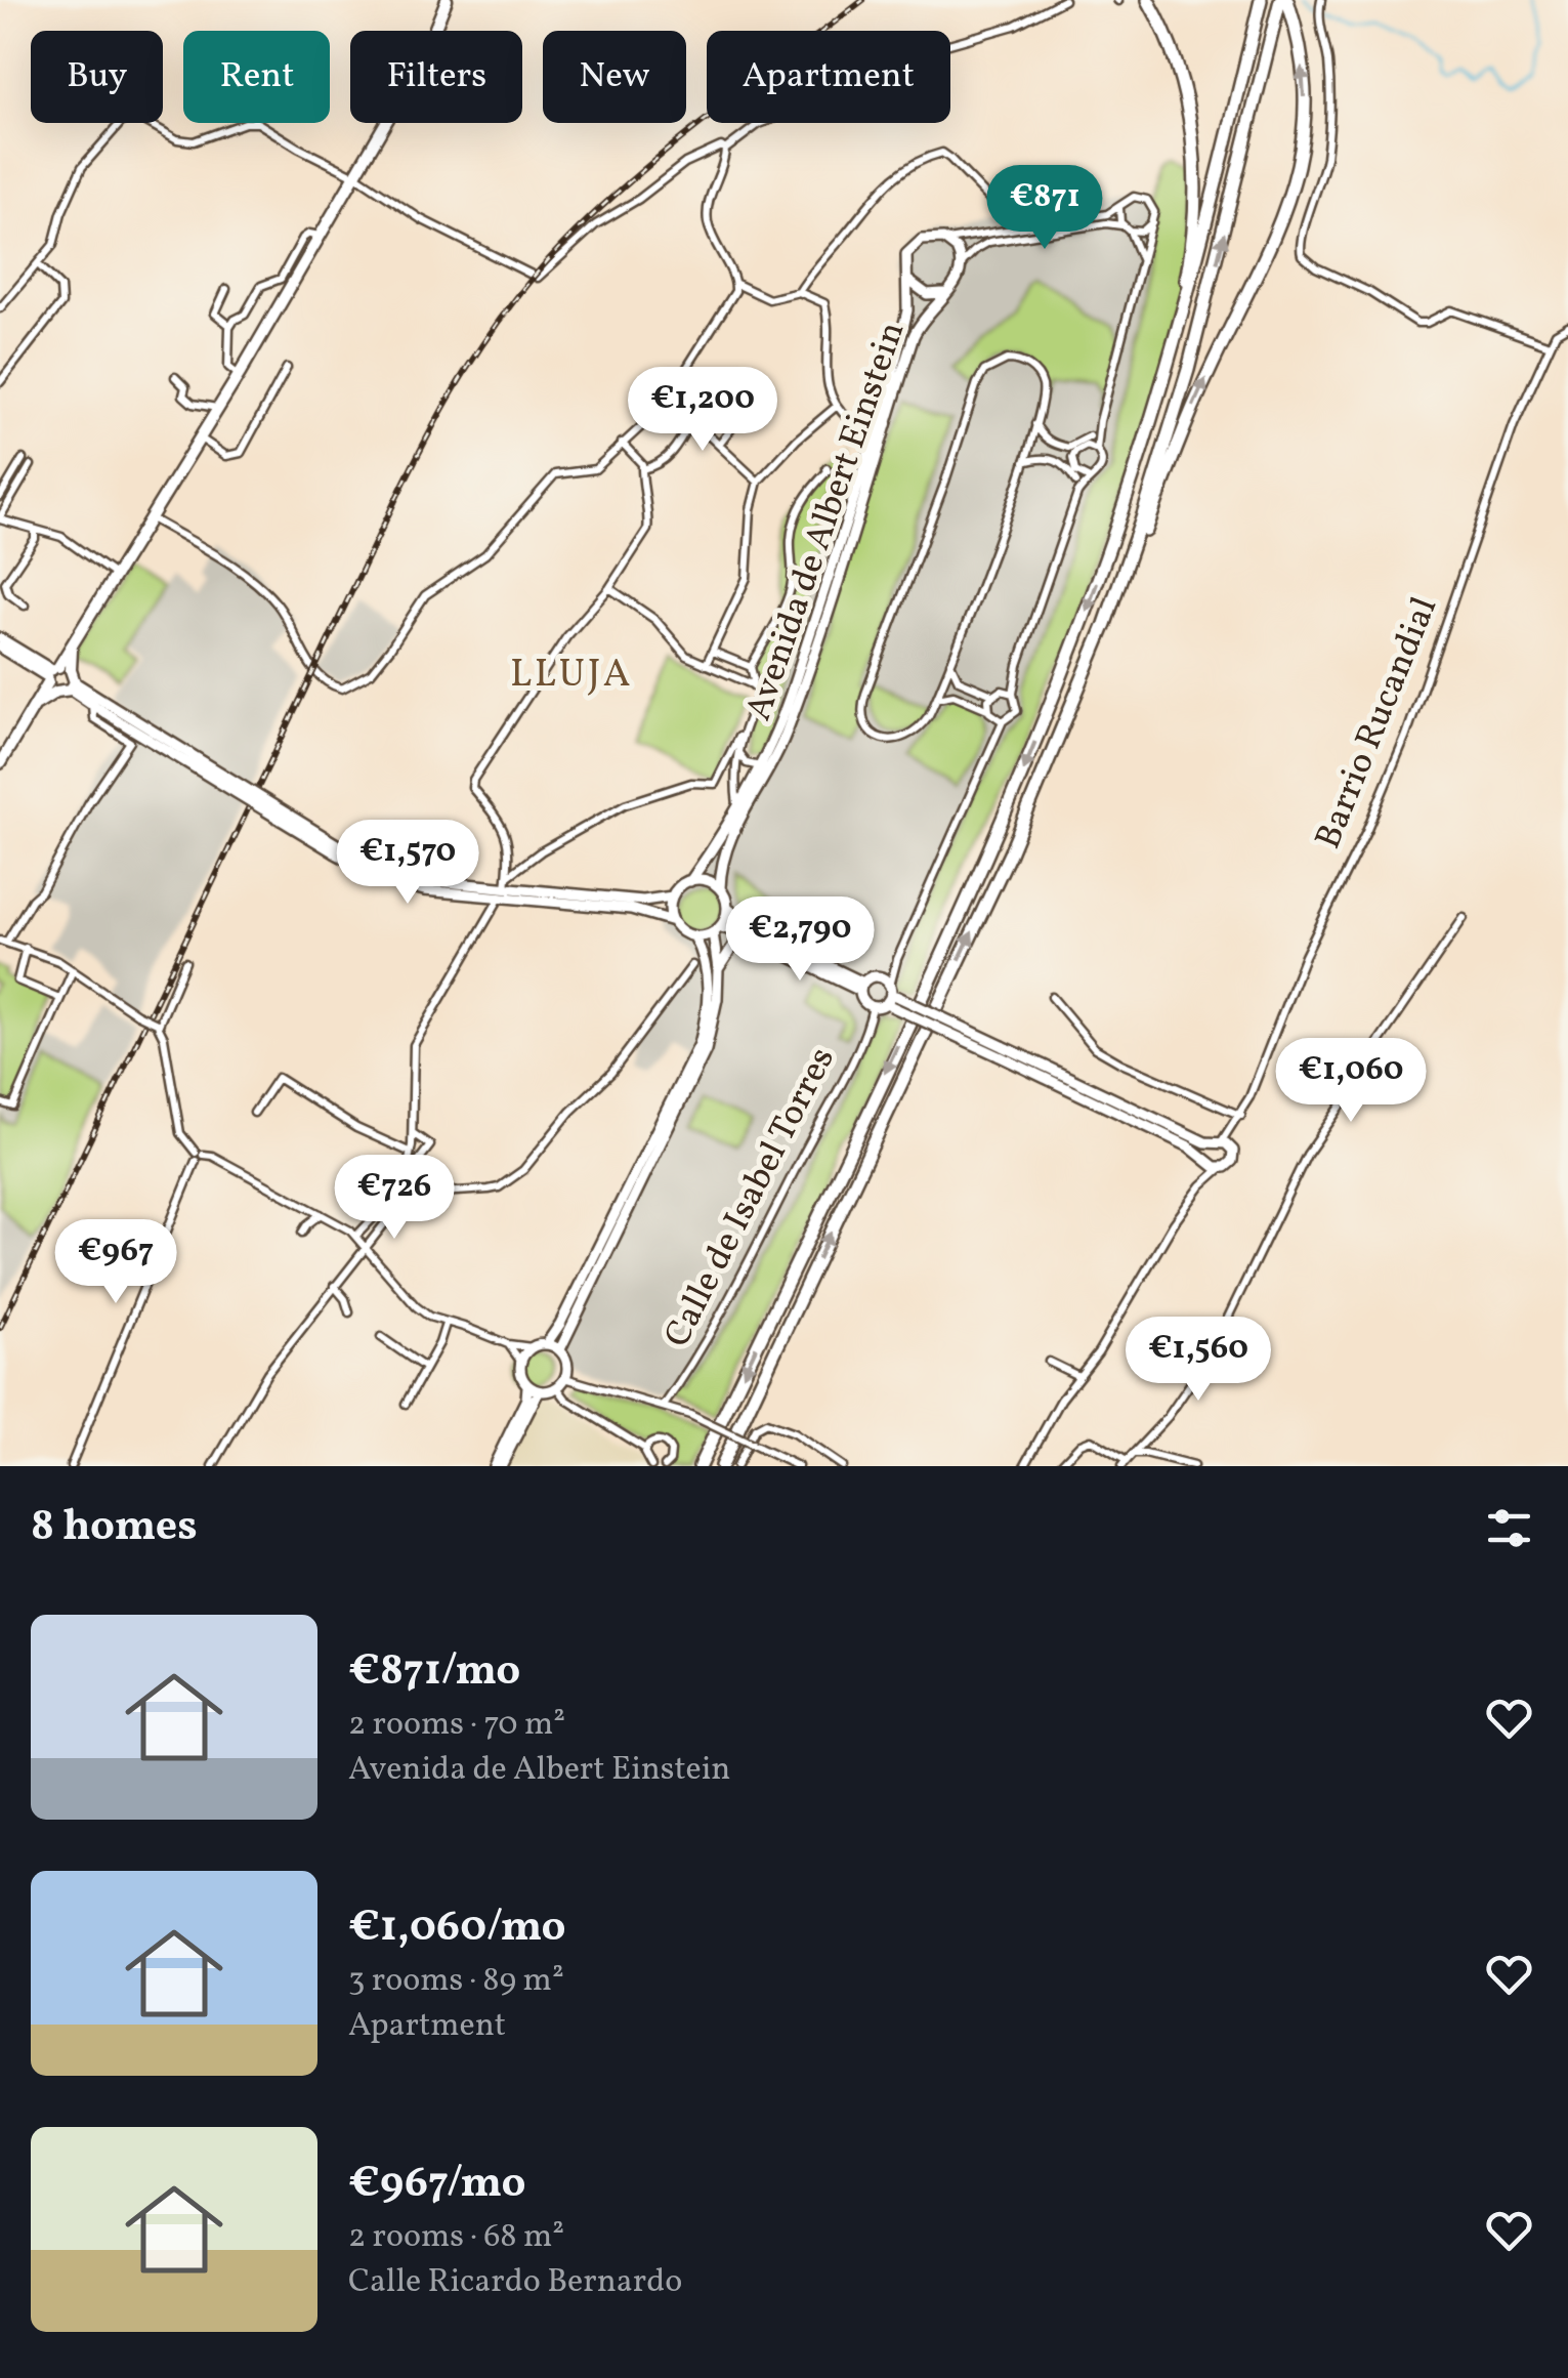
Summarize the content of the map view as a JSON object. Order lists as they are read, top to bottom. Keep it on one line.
{"streets":{"main road":["Avenida de Albert Einstein"],"street":["Barrio Rucandial","Calle de Isabel Torres"]},"districts":["LLUJA"],"page":{"chip":["Buy","Rent","Filters","New","Apartment"],"price":["€871","€1,200","€1,570","€2,790","€1,060","€726","€967","€1,560"],"heading":"8 homes","list":[{"name":"€871/mo","note":"2 rooms · 70 m² · Avenida de Albert Einstein"},{"name":"€1,060/mo","note":"3 rooms · 89 m² · Apartment"},{"name":"€967/mo","note":"2 rooms · 68 m² · Calle Ricardo Bernardo"}]}}
